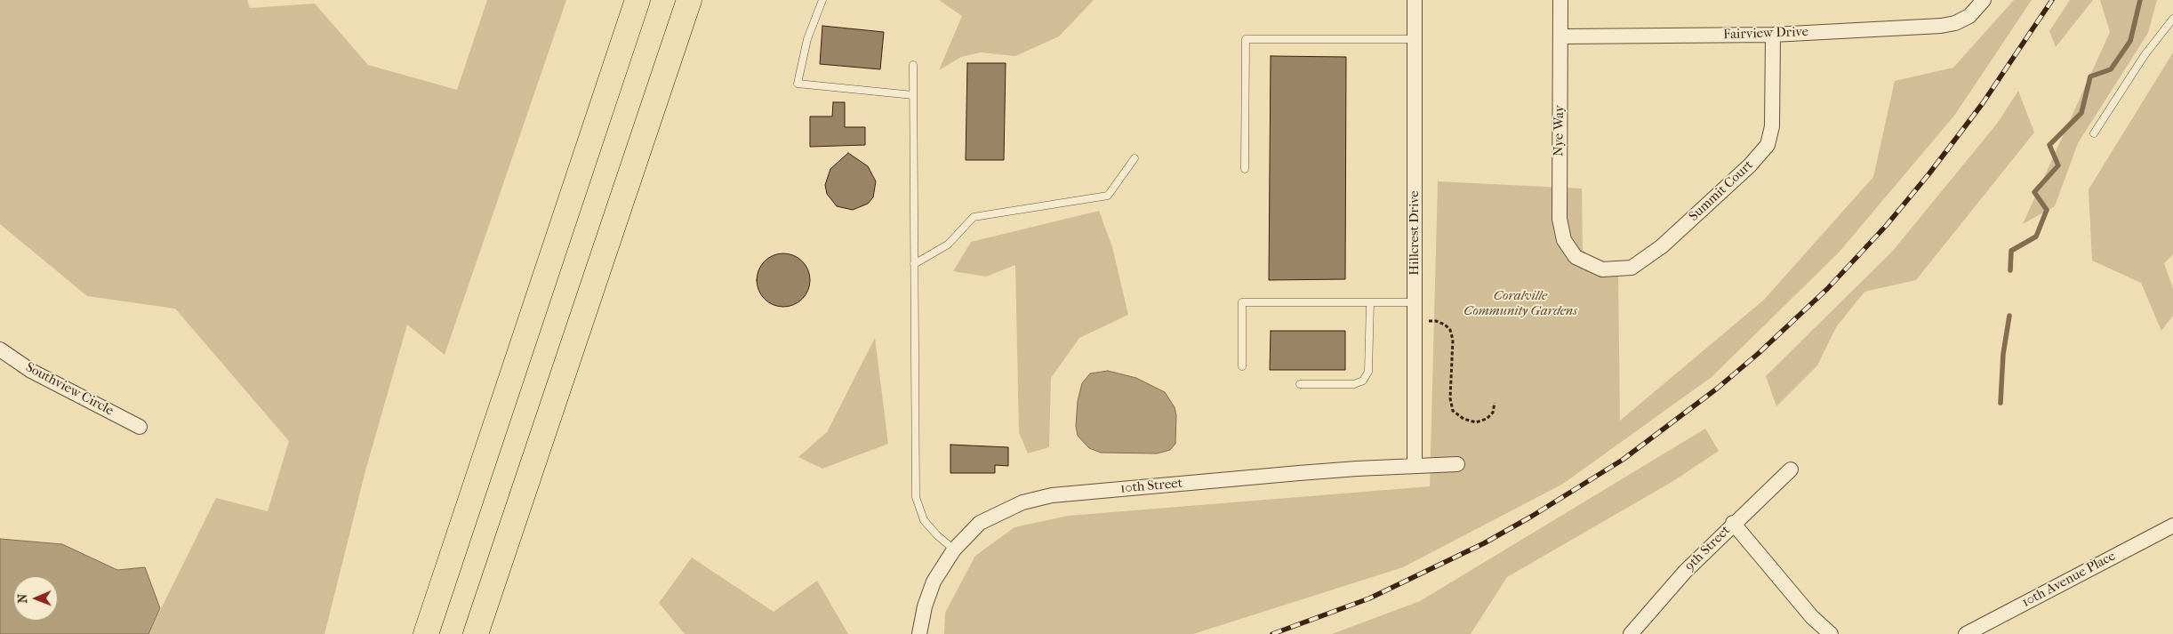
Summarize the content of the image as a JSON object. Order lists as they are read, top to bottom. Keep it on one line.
{"streets":{"street":["Fairview Drive","Nye Way","Summit Court","Hillcrest Drive","Southview Circle","10th Street","9th Street","10th Avenue Place"]},"crossings":[["Fairview Drive","Nye Way"],["Fairview Drive","Summit Court"],["Nye Way","Summit Court"],["Hillcrest Drive","10th Street"]],"parks":["Coralville Community Gardens"],"north":"left"}
